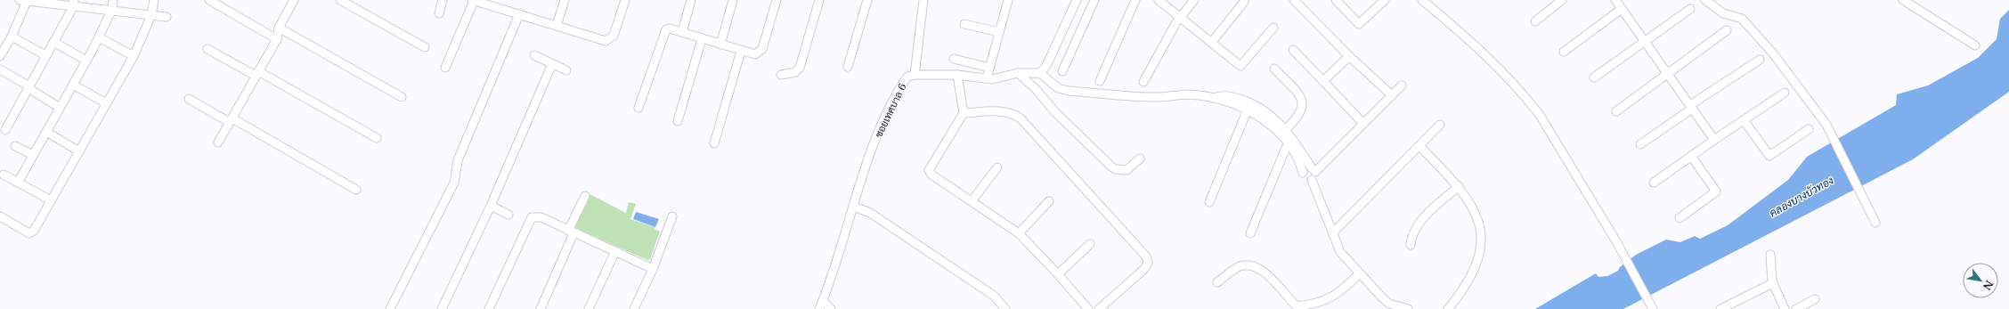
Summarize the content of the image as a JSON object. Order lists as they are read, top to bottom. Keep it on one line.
{"streets":{"street":["ซอยเทศบาล 6"]},"water":["คลองบางบัวทอง"],"north":"bottom right"}
